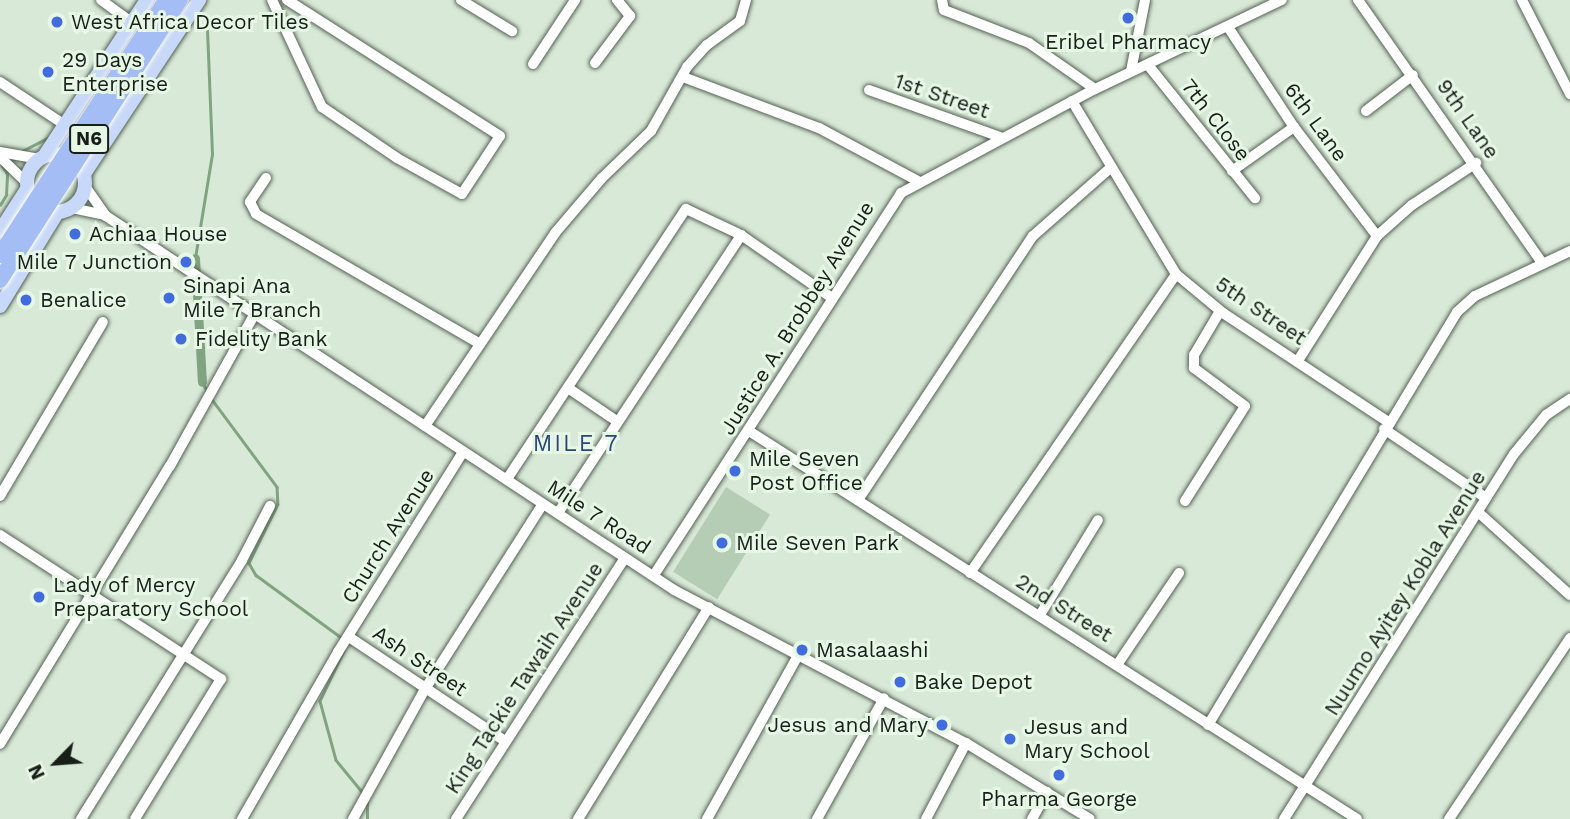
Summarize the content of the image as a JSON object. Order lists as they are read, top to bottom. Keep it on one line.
{"streets":{"highway":["N6"],"street":["1st Street","9th Lane","7th Close","6th Lane","5th Street","Justice A. Brobbey Avenue","Mile 7 Road","Church Avenue","Nuumo Ayitey Kobla Avenue","2nd Street","Ash Street","King Tackie Tawaih Avenue"]},"crossings":[["1st Street","Justice A. Brobbey Avenue"],["7th Close","Justice A. Brobbey Avenue"],["6th Lane","Justice A. Brobbey Avenue"],["5th Street","Justice A. Brobbey Avenue"],["5th Street","Nuumo Ayitey Kobla Avenue"],["Justice A. Brobbey Avenue","Mile 7 Road"],["Justice A. Brobbey Avenue","2nd Street"],["Mile 7 Road","Church Avenue"],["Mile 7 Road","King Tackie Tawaih Avenue"],["Church Avenue","Ash Street"],["Nuumo Ayitey Kobla Avenue","2nd Street"],["Ash Street","King Tackie Tawaih Avenue"]],"districts":["MILE 7"],"places":["Eribel Pharmacy","West Africa Decor Tiles","29 Days Enterprise","Achiaa House","Mile 7 Junction","Sinapi Ana Mile 7 Branch","Benalice","Fidelity Bank","Mile Seven Post Office","Mile Seven Park","Lady of Mercy Preparatory School","Masalaashi","Bake Depot","Jesus and Mary","Jesus and Mary School","Pharma George"],"north":"bottom left"}
